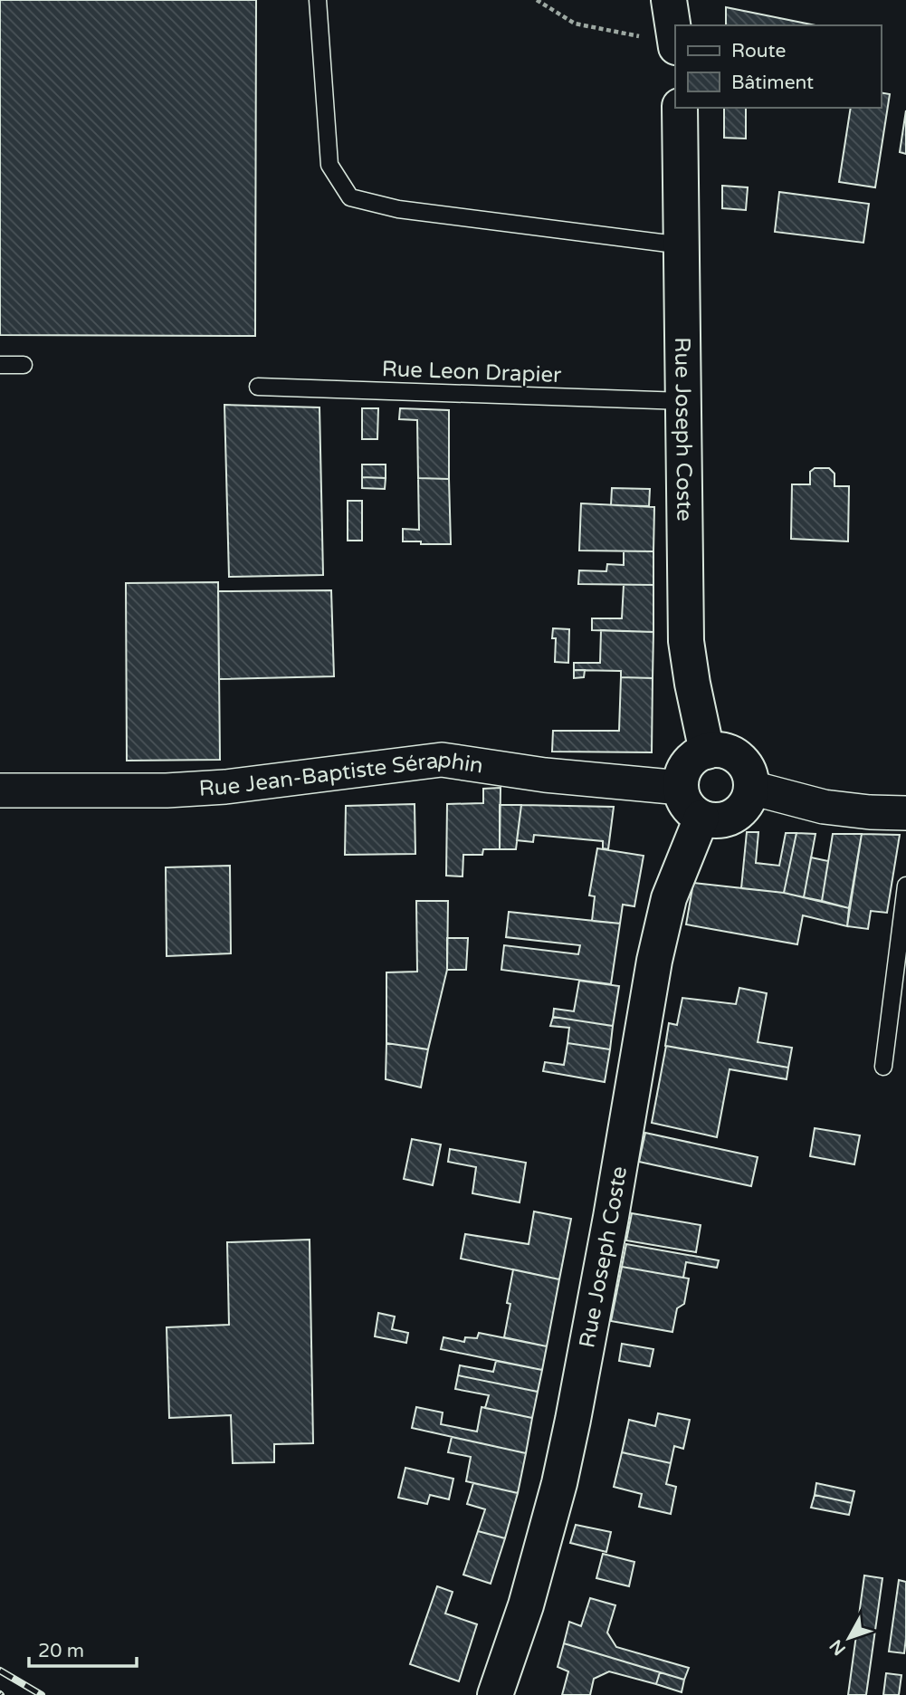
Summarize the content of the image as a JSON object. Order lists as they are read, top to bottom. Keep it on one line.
{"streets":{"street":["Rue Joseph Coste","Rue Jean-Baptiste Séraphin"],"lane":["Rue Leon Drapier"]},"crossings":[["Rue Leon Drapier","Rue Joseph Coste"],["Rue Joseph Coste","Rue Jean-Baptiste Séraphin"]],"legend":["Route","Bâtiment"],"scale_bar":"20 m","north":"bottom left"}
